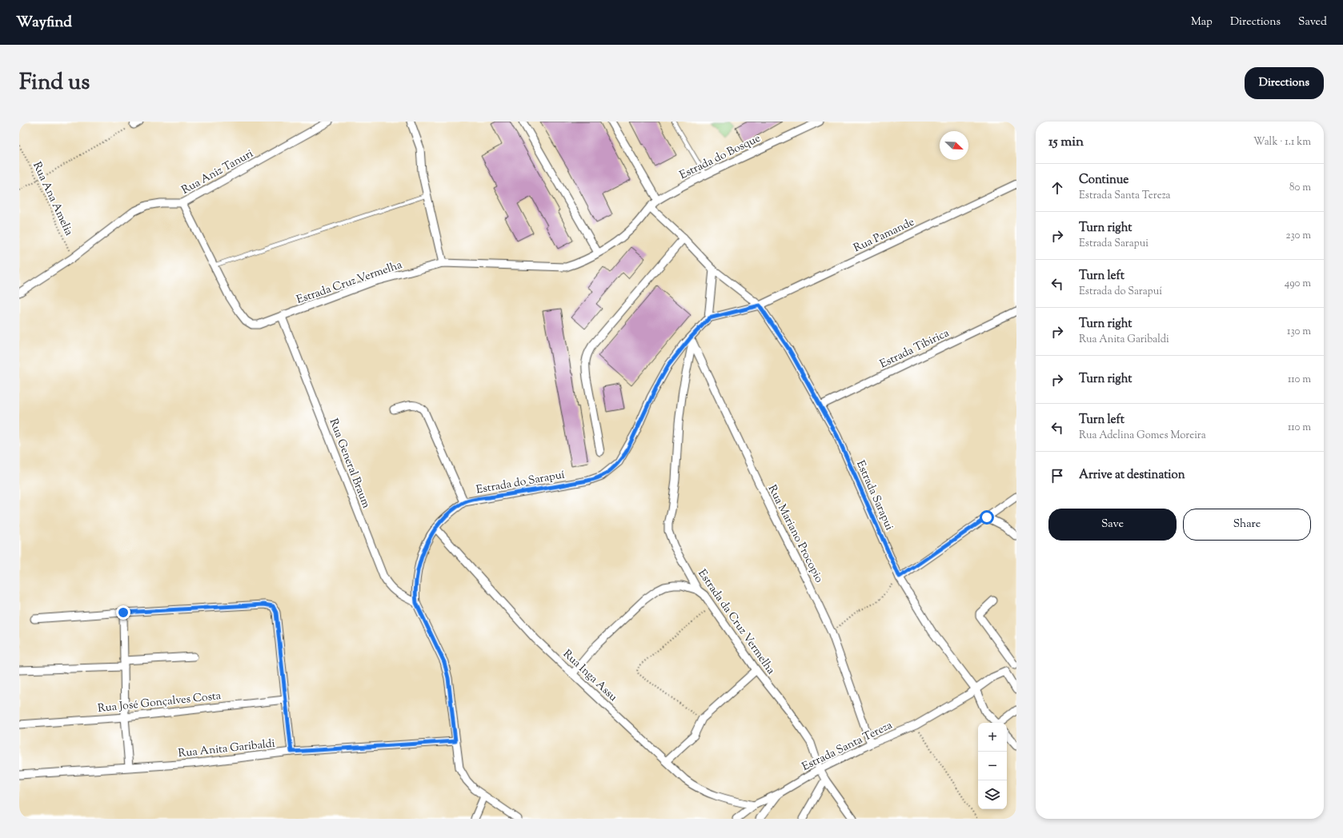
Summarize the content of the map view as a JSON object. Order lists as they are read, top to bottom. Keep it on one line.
{"streets":{"street":["Estrada do Bosque","Rua Aniz Tanuri","Rua Pamande","Estrada Cruz Vermelha","Estrada Tibirica","Rua General Braum","Estrada do Sarapuí","Estrada Sarapui","Rua Mariano Procopio","Estrada da Cruz Vermelha","Rua Inga Assu","Rua José Gonçalves Costa","Estrada Santa Tereza","Rua Anita Garibaldi"],"path":["Rua Ana Amelia"]},"crossings":[["Estrada do Bosque","Estrada Cruz Vermelha"],["Rua Aniz Tanuri","Rua Ana Amelia"],["Rua Aniz Tanuri","Estrada Cruz Vermelha"],["Rua Pamande","Estrada Sarapui"],["Estrada Cruz Vermelha","Rua General Braum"],["Estrada Tibirica","Estrada Sarapui"],["Rua General Braum","Estrada do Sarapuí"],["Estrada do Sarapuí","Rua Mariano Procopio"],["Estrada do Sarapuí","Estrada da Cruz Vermelha"],["Estrada do Sarapuí","Rua Inga Assu"],["Estrada do Sarapuí","Rua Anita Garibaldi"],["Estrada Sarapui","Estrada Santa Tereza"],["Rua Mariano Procopio","Estrada da Cruz Vermelha"],["Rua Mariano Procopio","Estrada Santa Tereza"],["Estrada da Cruz Vermelha","Estrada Santa Tereza"],["Rua Inga Assu","Estrada Santa Tereza"]],"north":"bottom right","page":{"header":"Wayfind","nav":["Map","Directions","Saved"],"title":"Find us","buttons":["Directions",["Save","Share"]],"heading":["15 min","Walk · 1.1 km"],"list":[["Continue","Estrada Santa Tereza","80 m"],["Turn right","Estrada Sarapui","230 m"],["Turn left","Estrada do Sarapuí","490 m"],["Turn right","Rua Anita Garibaldi","130 m"],["Turn right","110 m"],["Turn left","Rua Adelina Gomes Moreira","110 m"],"Arrive at destination"],"map_buttons":["+","−"]}}
